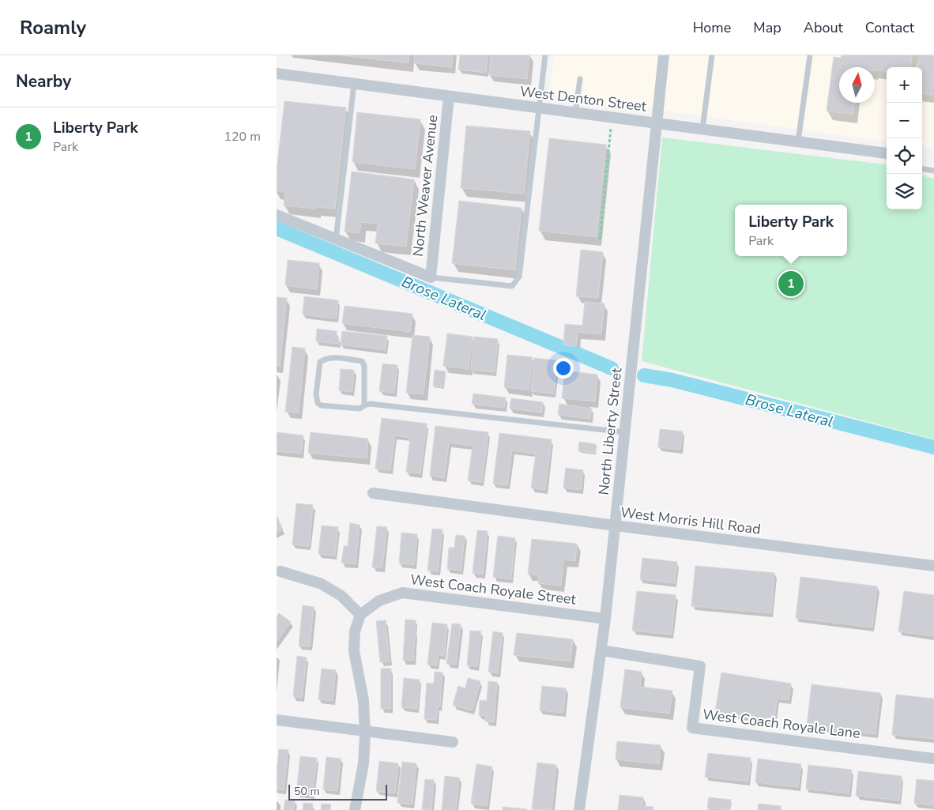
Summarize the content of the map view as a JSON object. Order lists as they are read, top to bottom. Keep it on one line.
{"streets":{"street":["West Denton Street","North Weaver Avenue","North Liberty Street","West Morris Hill Road","West Coach Royale Street","West Coach Royale Lane"]},"crossings":[["West Denton Street","North Weaver Avenue"],["West Denton Street","North Liberty Street"],["North Liberty Street","West Morris Hill Road"],["North Liberty Street","West Coach Royale Street"],["North Liberty Street","West Coach Royale Lane"]],"water":["Brose Lateral"],"scale_bar":"50 m","north":"top","page":{"header":"Roamly","nav":["Home","Map","About","Contact"],"heading":"Nearby","map_buttons":["+","−"],"list":[{"mark":"1","name":"Liberty Park","note":"Park","value":"120 m"}],"popup":["Liberty Park","Park"],"pins":"1","scale":"50 m"}}
